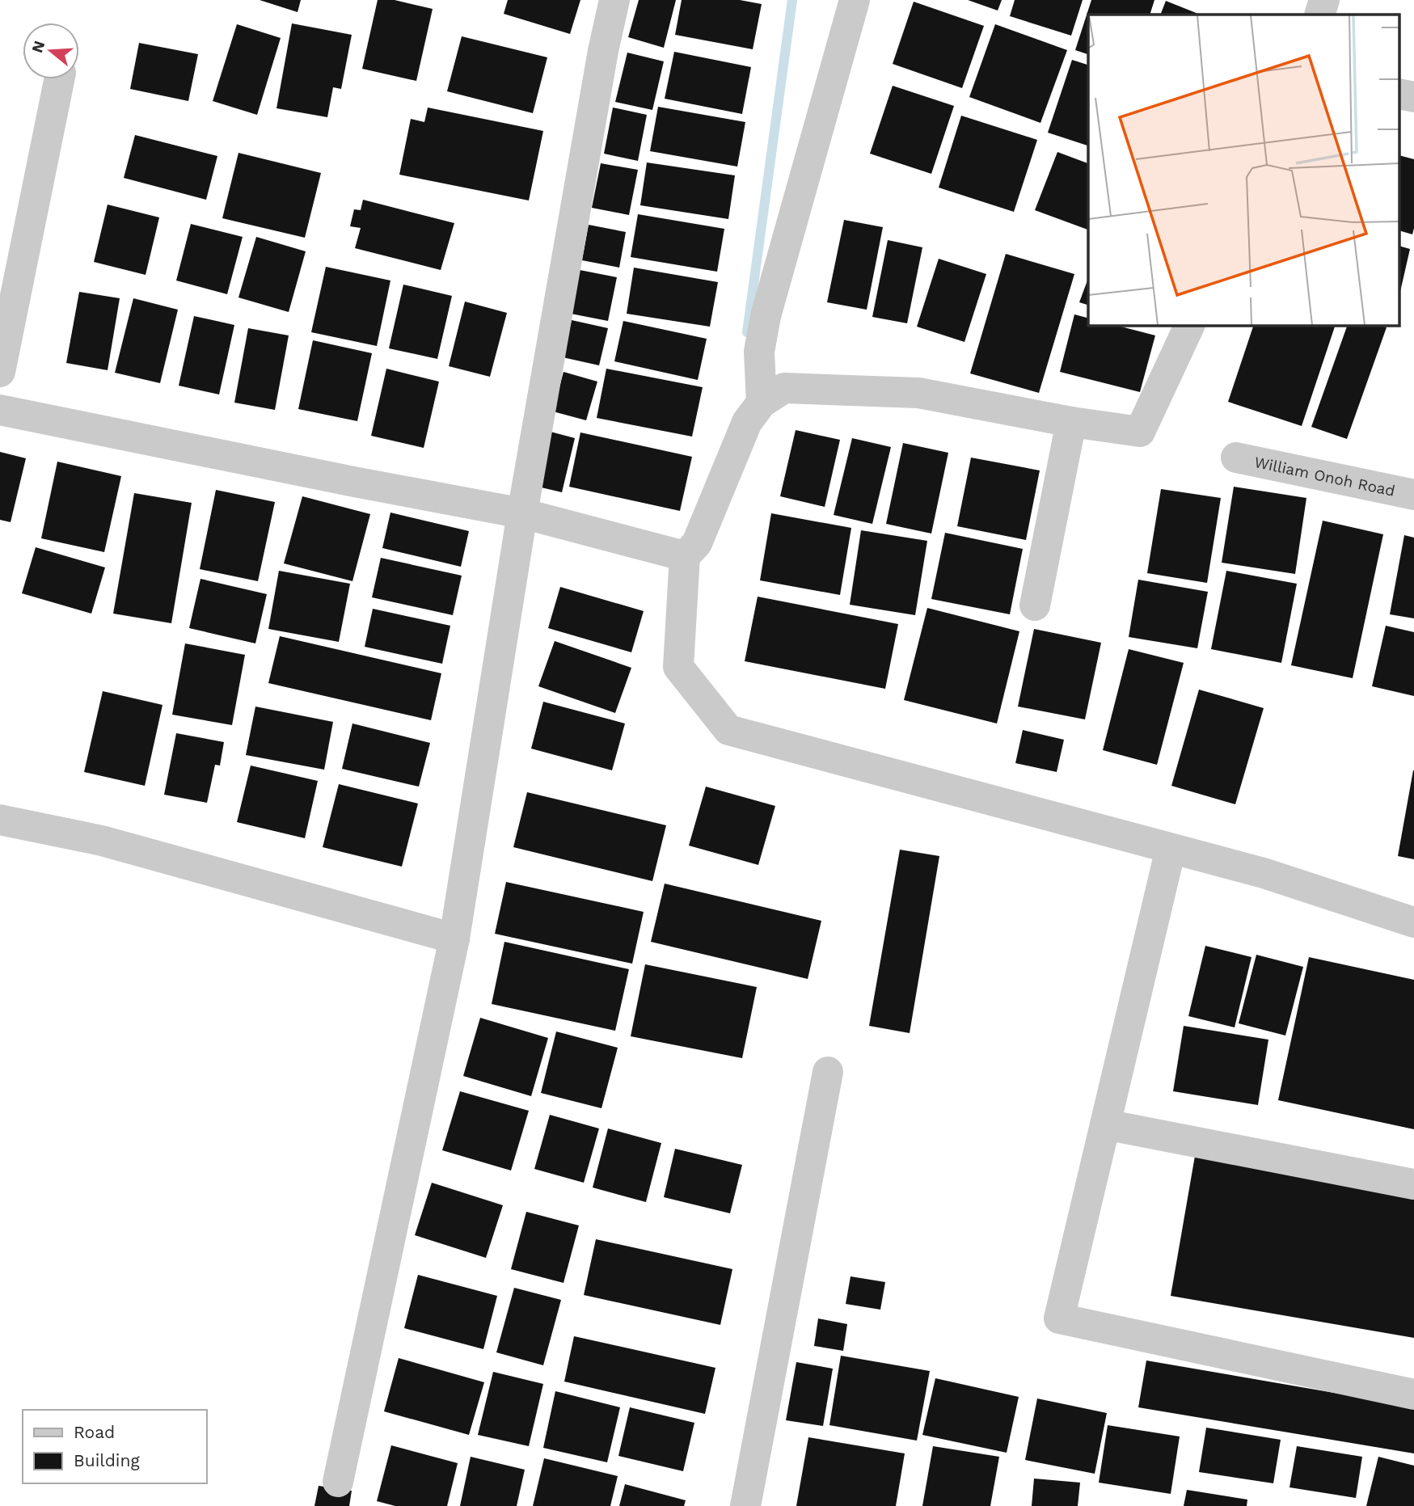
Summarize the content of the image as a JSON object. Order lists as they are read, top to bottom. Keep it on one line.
{"streets":{"street":["William Onoh Road"]},"legend":["Road","Building"],"north":"left"}
